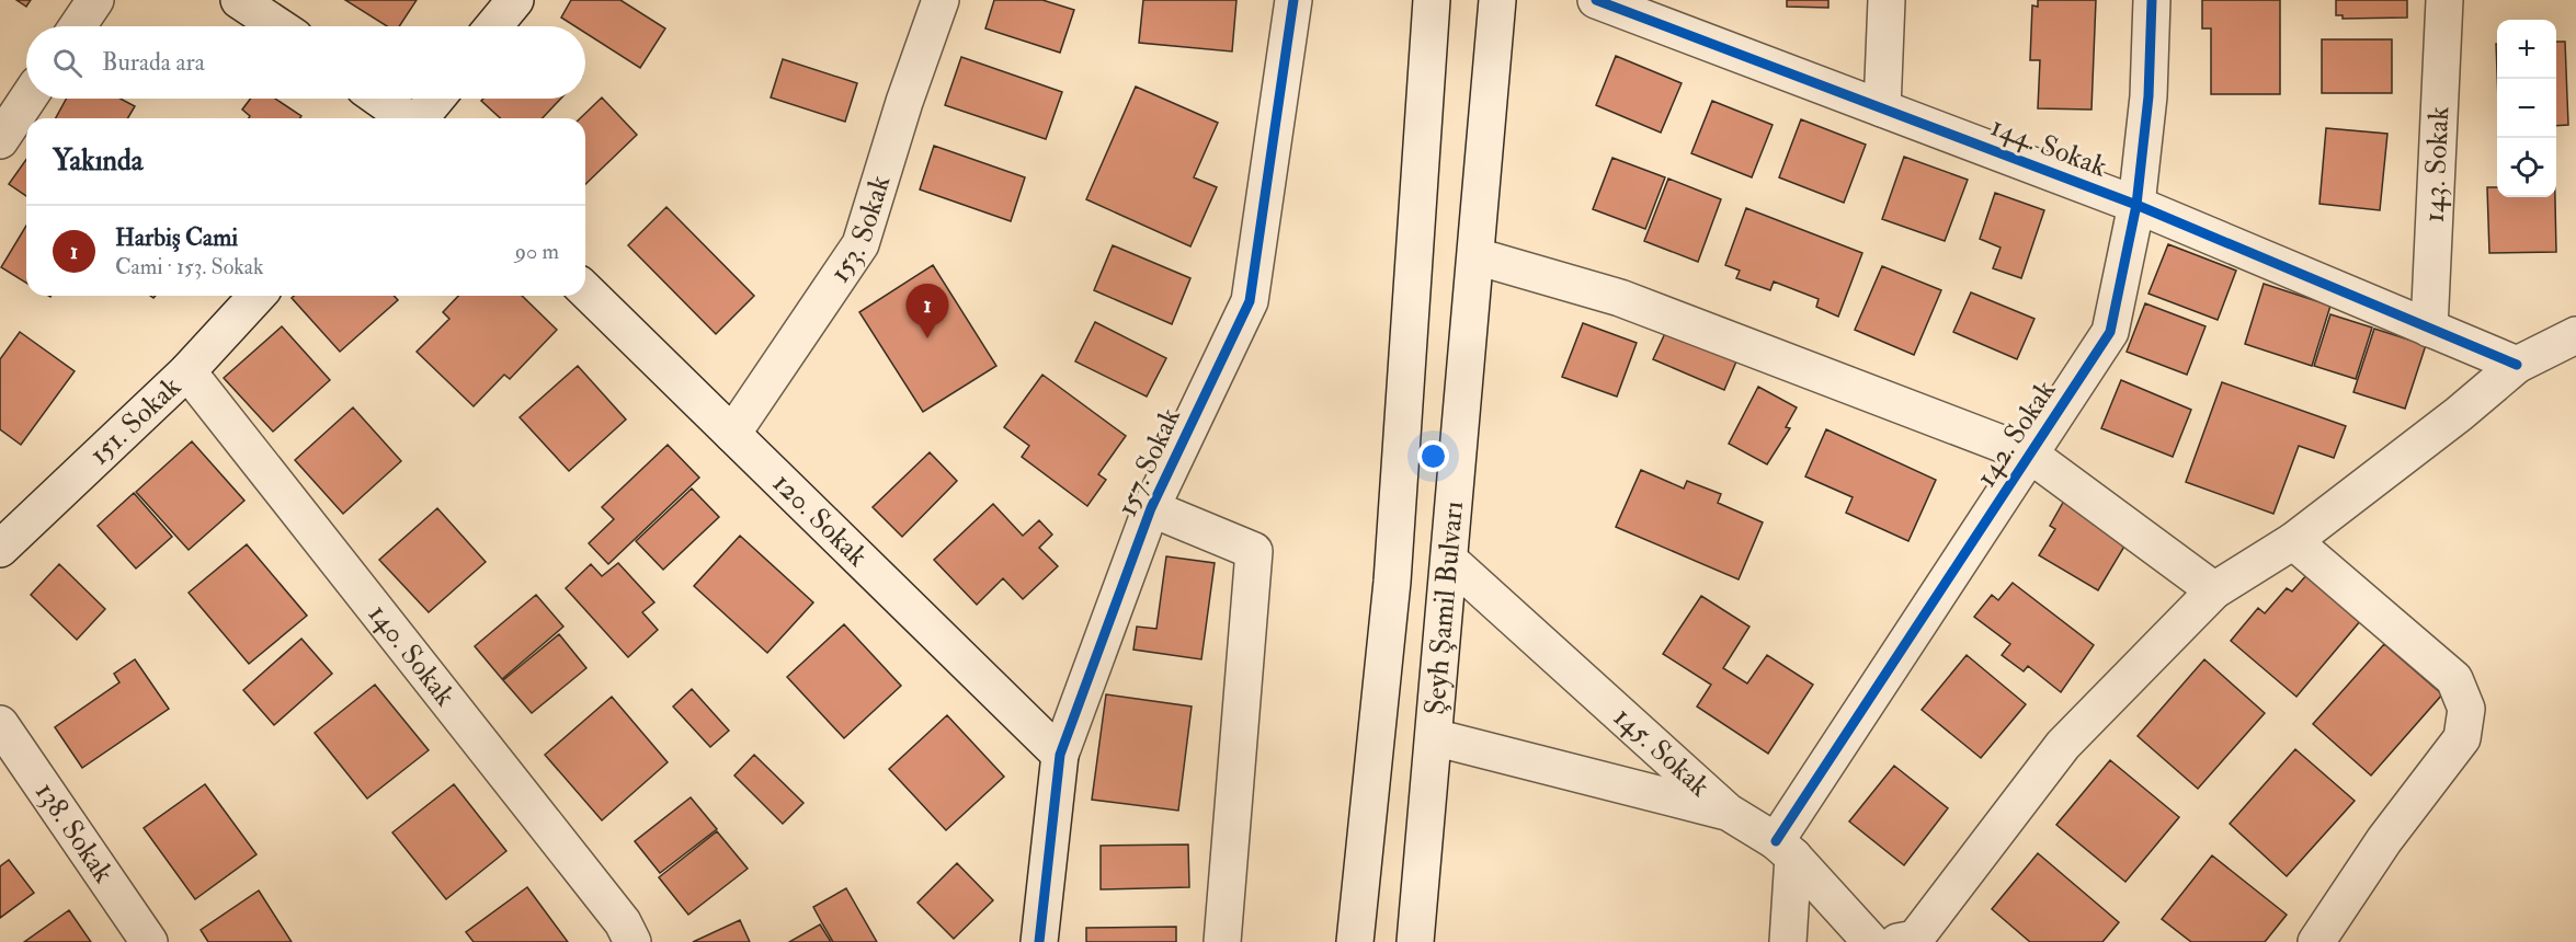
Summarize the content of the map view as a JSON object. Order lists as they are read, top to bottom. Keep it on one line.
{"streets":{"street":["144. Sokak","143. Sokak","153. Sokak","151. Sokak","142. Sokak","157. Sokak","120. Sokak","Şeyh Şamil Bulvarı","140. Sokak","145. Sokak","138. Sokak"]},"crossings":[["144. Sokak","143. Sokak"],["144. Sokak","142. Sokak"],["153. Sokak","120. Sokak"],["151. Sokak","140. Sokak"],["142. Sokak","145. Sokak"],["157. Sokak","120. Sokak"],["Şeyh Şamil Bulvarı","145. Sokak"]],"page":{"map_buttons":["+","−"],"search":"Burada ara","heading":"Yakında","list":[{"mark":"1","name":"Harbiş Cami","note":"Cami · 153. Sokak","value":"90 m"}],"pins":"1"}}
